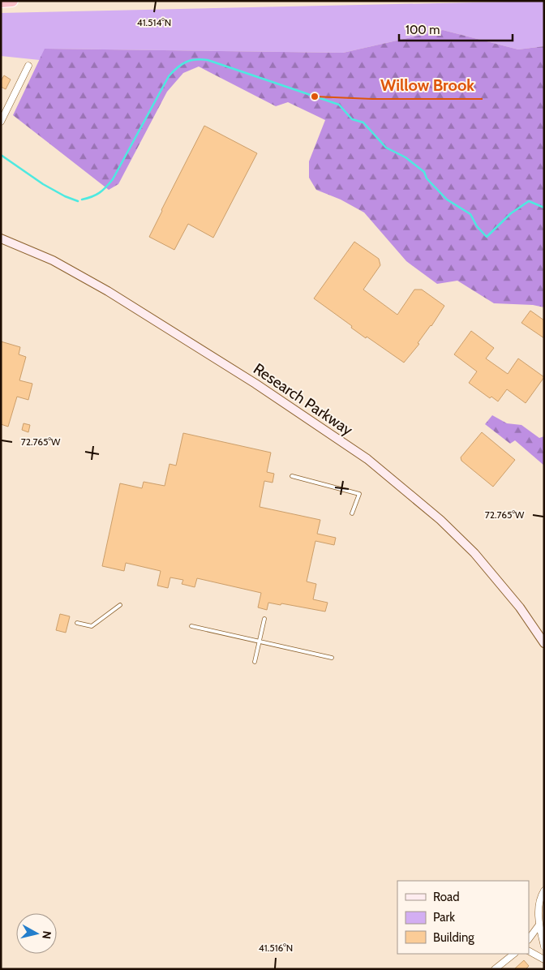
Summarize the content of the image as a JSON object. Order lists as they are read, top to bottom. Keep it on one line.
{"streets":{"main road":["Research Parkway"]},"places":["Willow Brook"],"legend":["Road","Park","Building"],"scale_bar":"100 m","north":"right","coordinates":["41.514°N","72.765°W","41.516°N"]}
